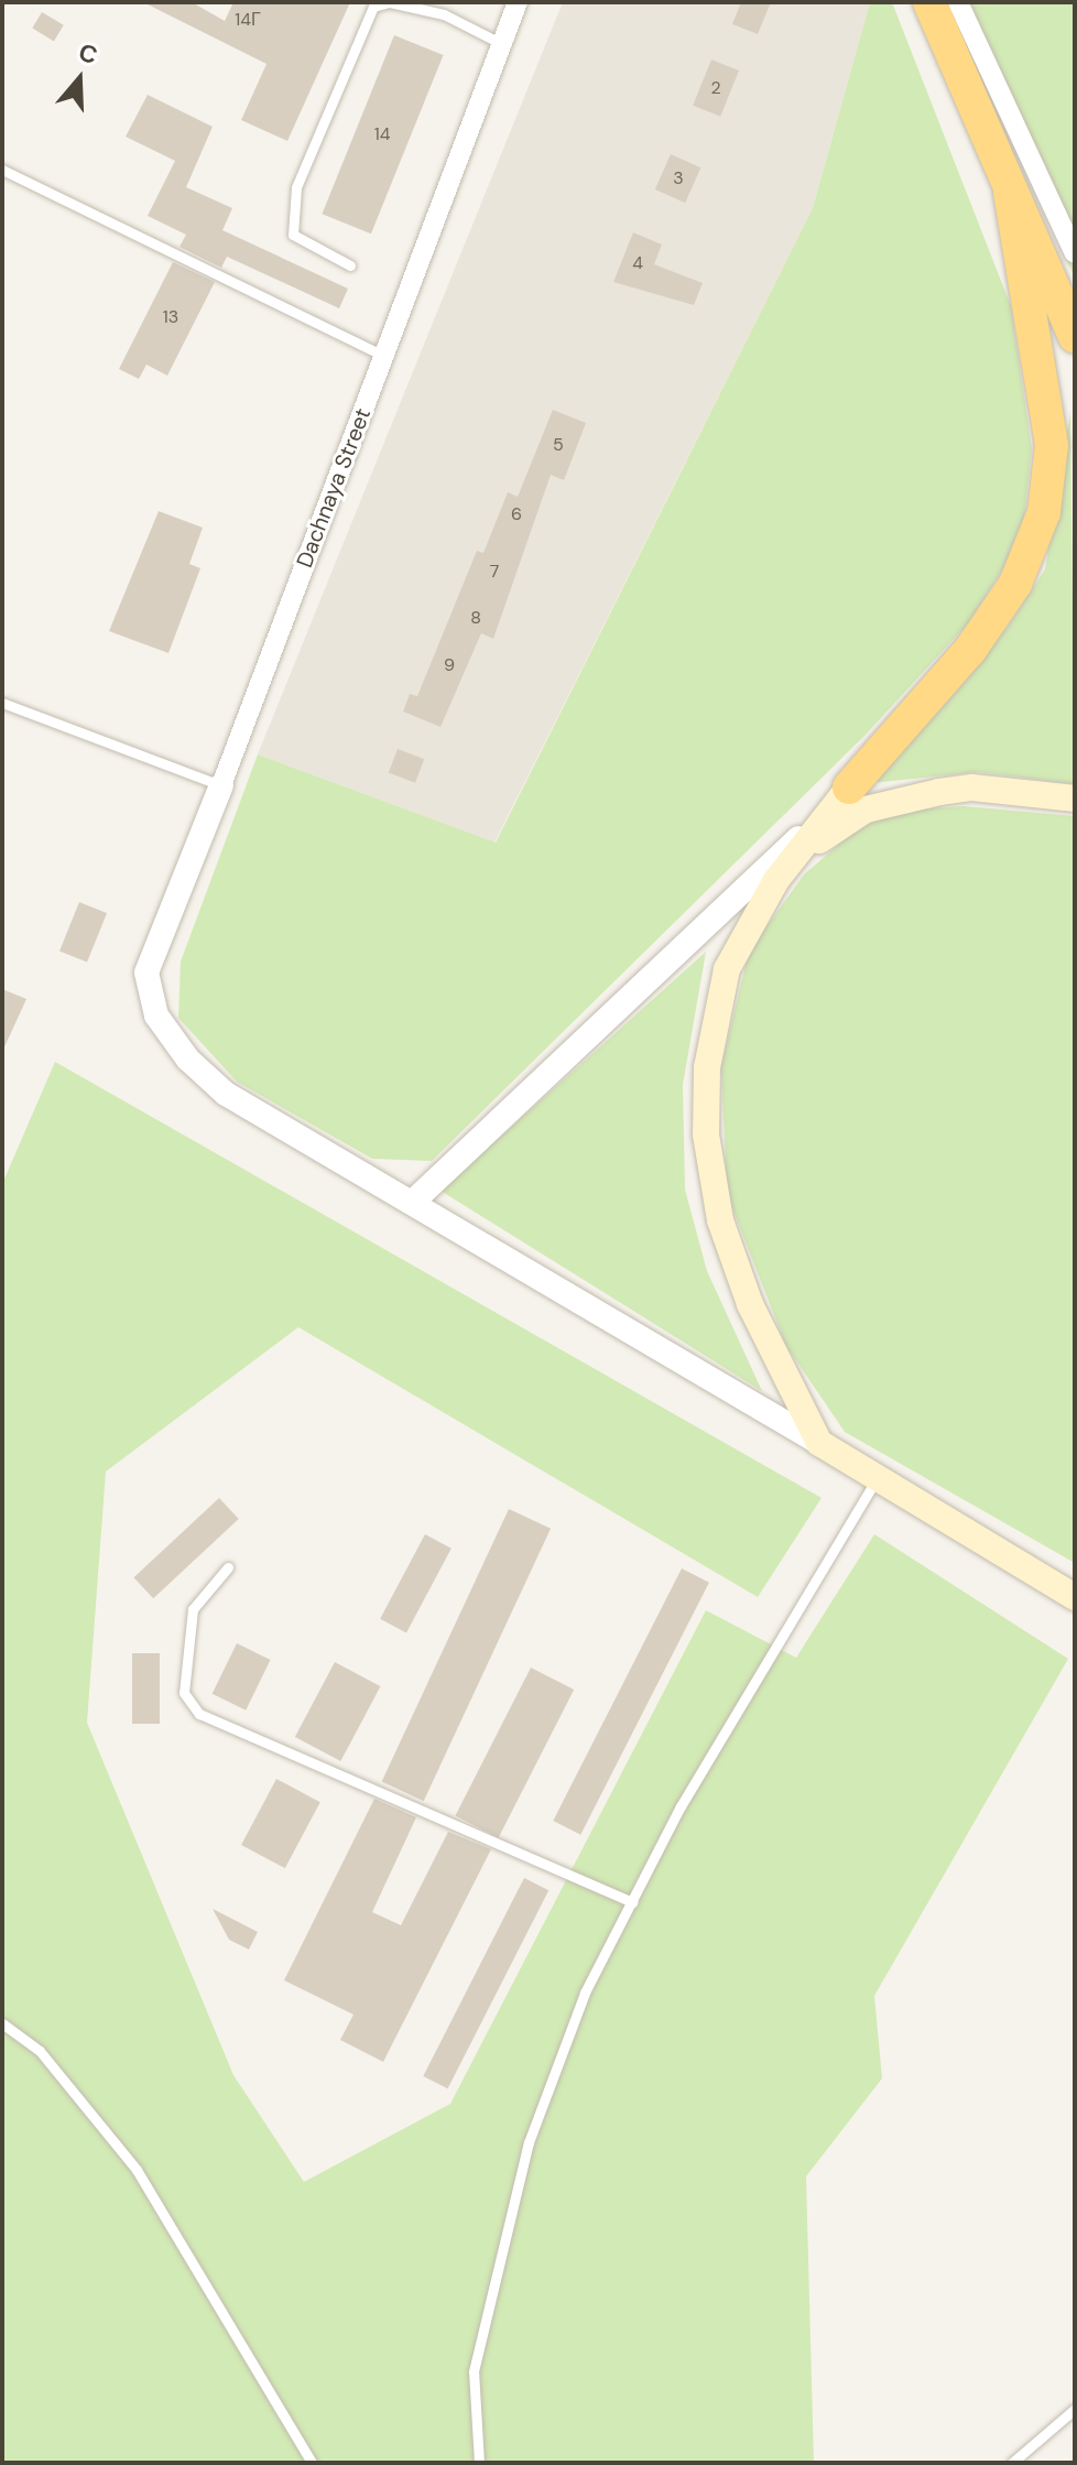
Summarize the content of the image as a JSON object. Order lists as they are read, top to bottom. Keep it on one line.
{"streets":{"street":["Dachnaya Street"]},"house_numbers":["14Г","2","14","3","4","13","5","6","7","8","9"],"north":"top"}
